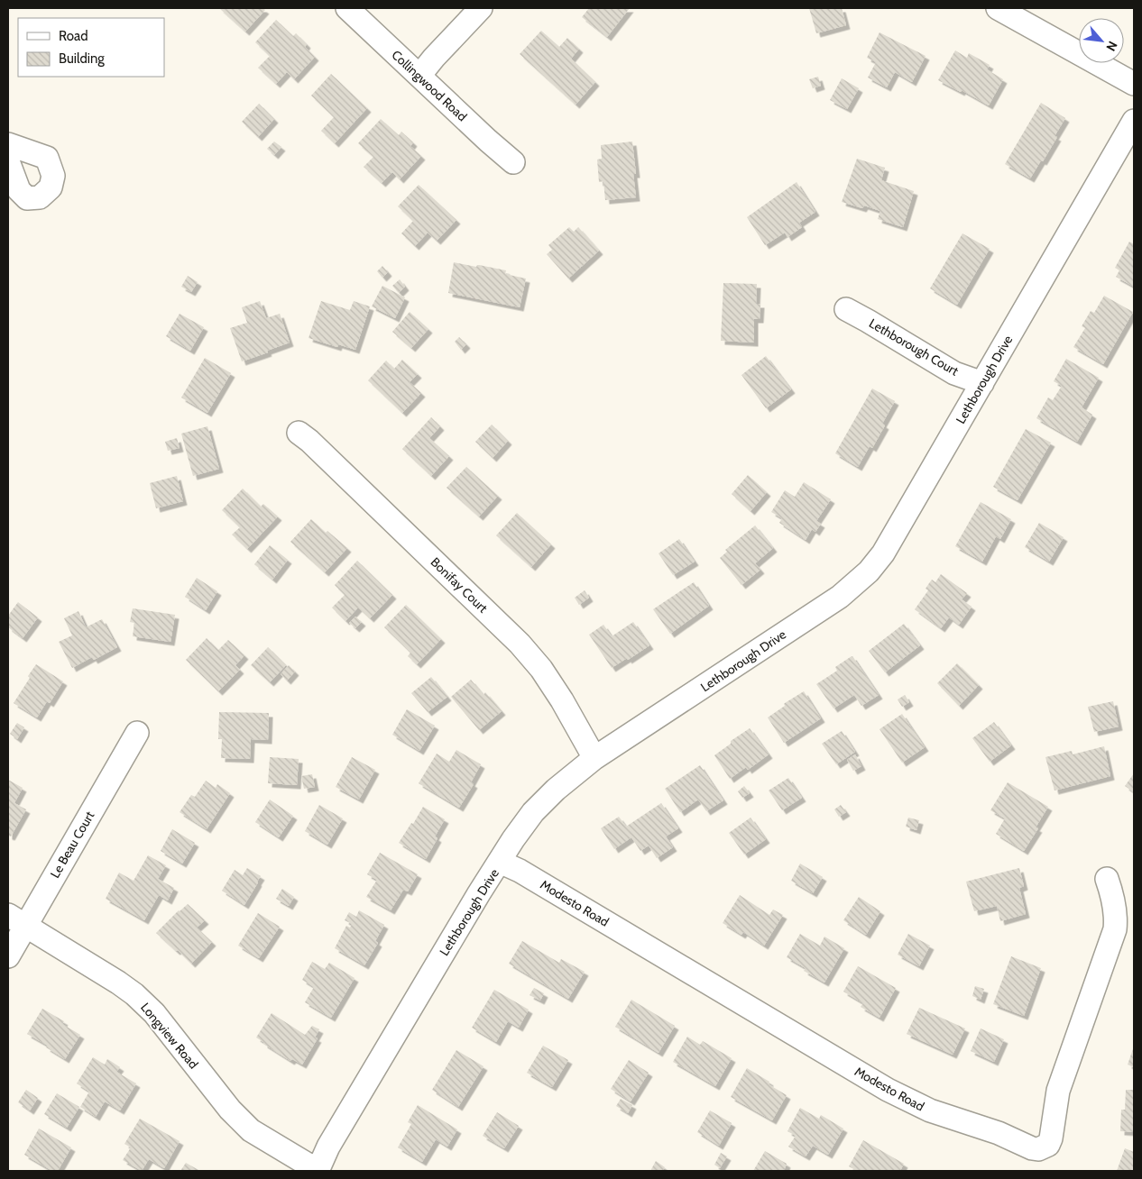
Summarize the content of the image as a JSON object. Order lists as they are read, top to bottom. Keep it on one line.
{"streets":{"street":["Collingwood Road","Lethborough Court","Lethborough Drive","Bonifay Court","Le Beau Court","Modesto Road","Longview Road"]},"crossings":[["Lethborough Court","Lethborough Drive"],["Lethborough Drive","Bonifay Court"],["Lethborough Drive","Modesto Road"],["Lethborough Drive","Longview Road"],["Le Beau Court","Longview Road"]],"legend":["Road","Building"],"north":"bottom right"}
